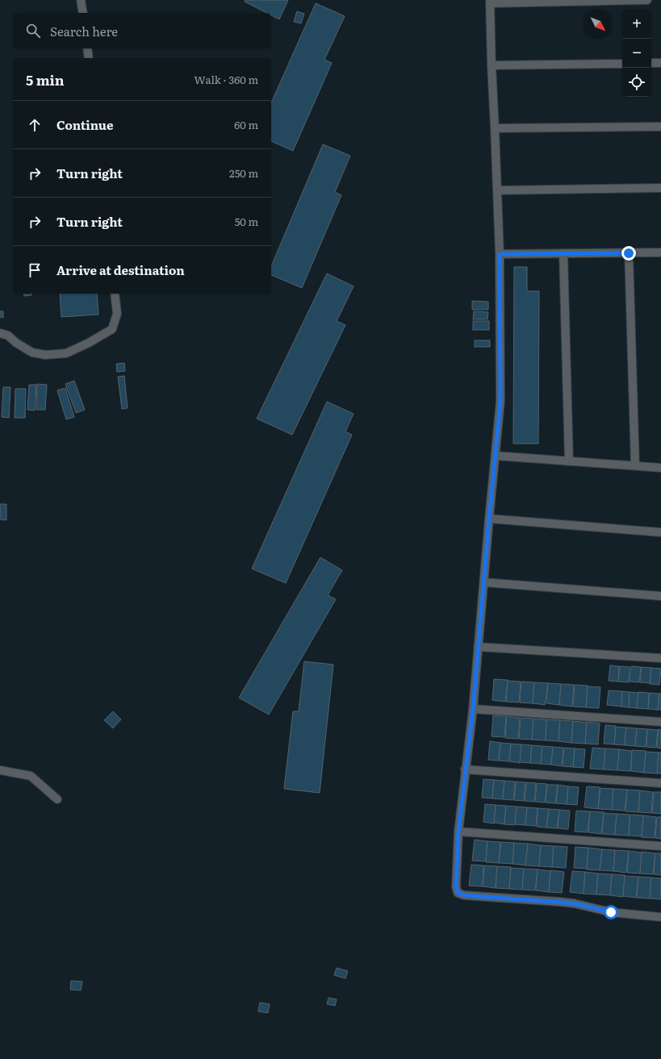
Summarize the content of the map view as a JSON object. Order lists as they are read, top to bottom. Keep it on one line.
{"north":"bottom right","page":{"map_buttons":["+","−"],"search":"Search here","heading":["5 min","Walk · 360 m"],"list":[["Continue","60 m"],["Turn right","250 m"],["Turn right","50 m"],"Arrive at destination"]}}
